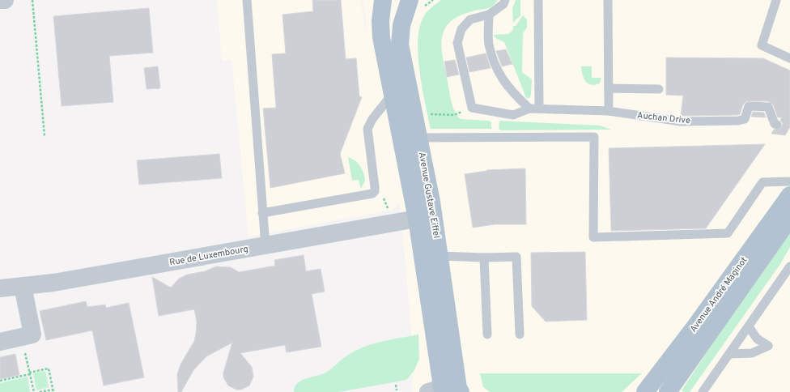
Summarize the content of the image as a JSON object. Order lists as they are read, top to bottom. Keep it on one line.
{"streets":{"main road":["Avenue Gustave Eiffel","Avenue André Maginot"],"street":["Rue de Luxembourg"],"lane":["Auchan Drive"]},"crossings":[["Avenue Gustave Eiffel","Rue de Luxembourg"]]}
